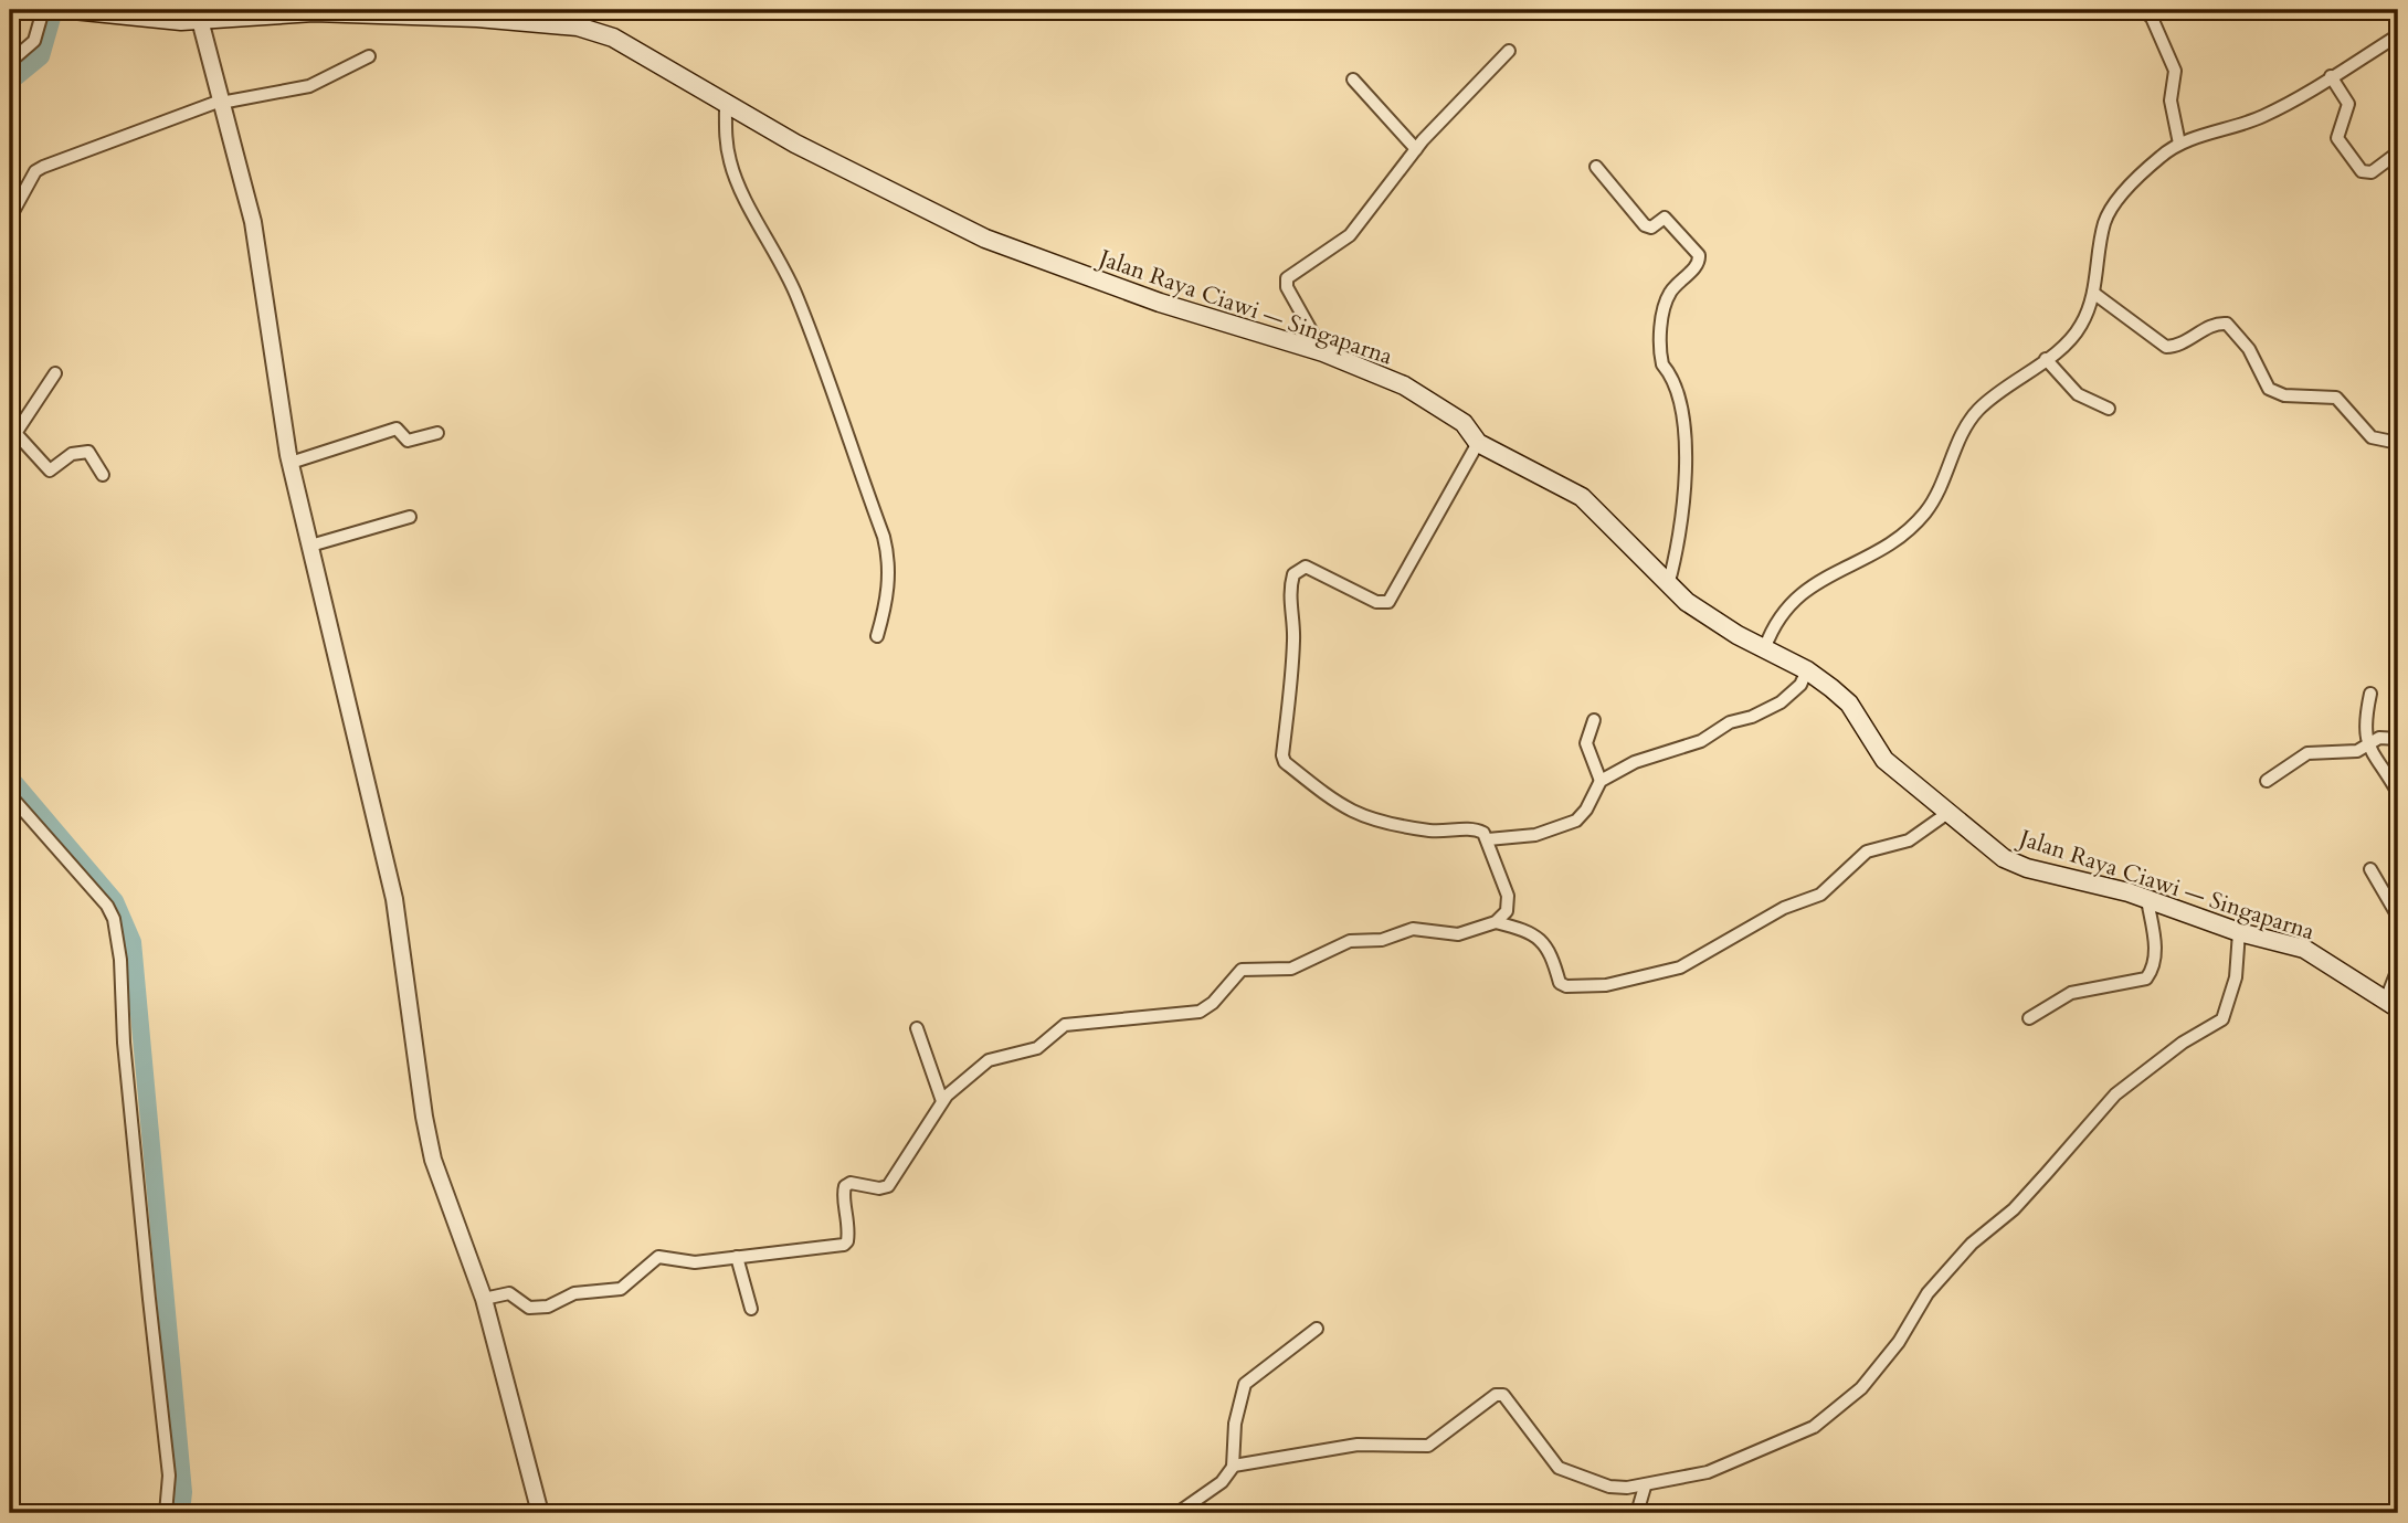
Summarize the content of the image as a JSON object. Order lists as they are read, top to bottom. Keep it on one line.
{"streets":{"main road":["Jalan Raya Ciawi — Singaparna"]}}
